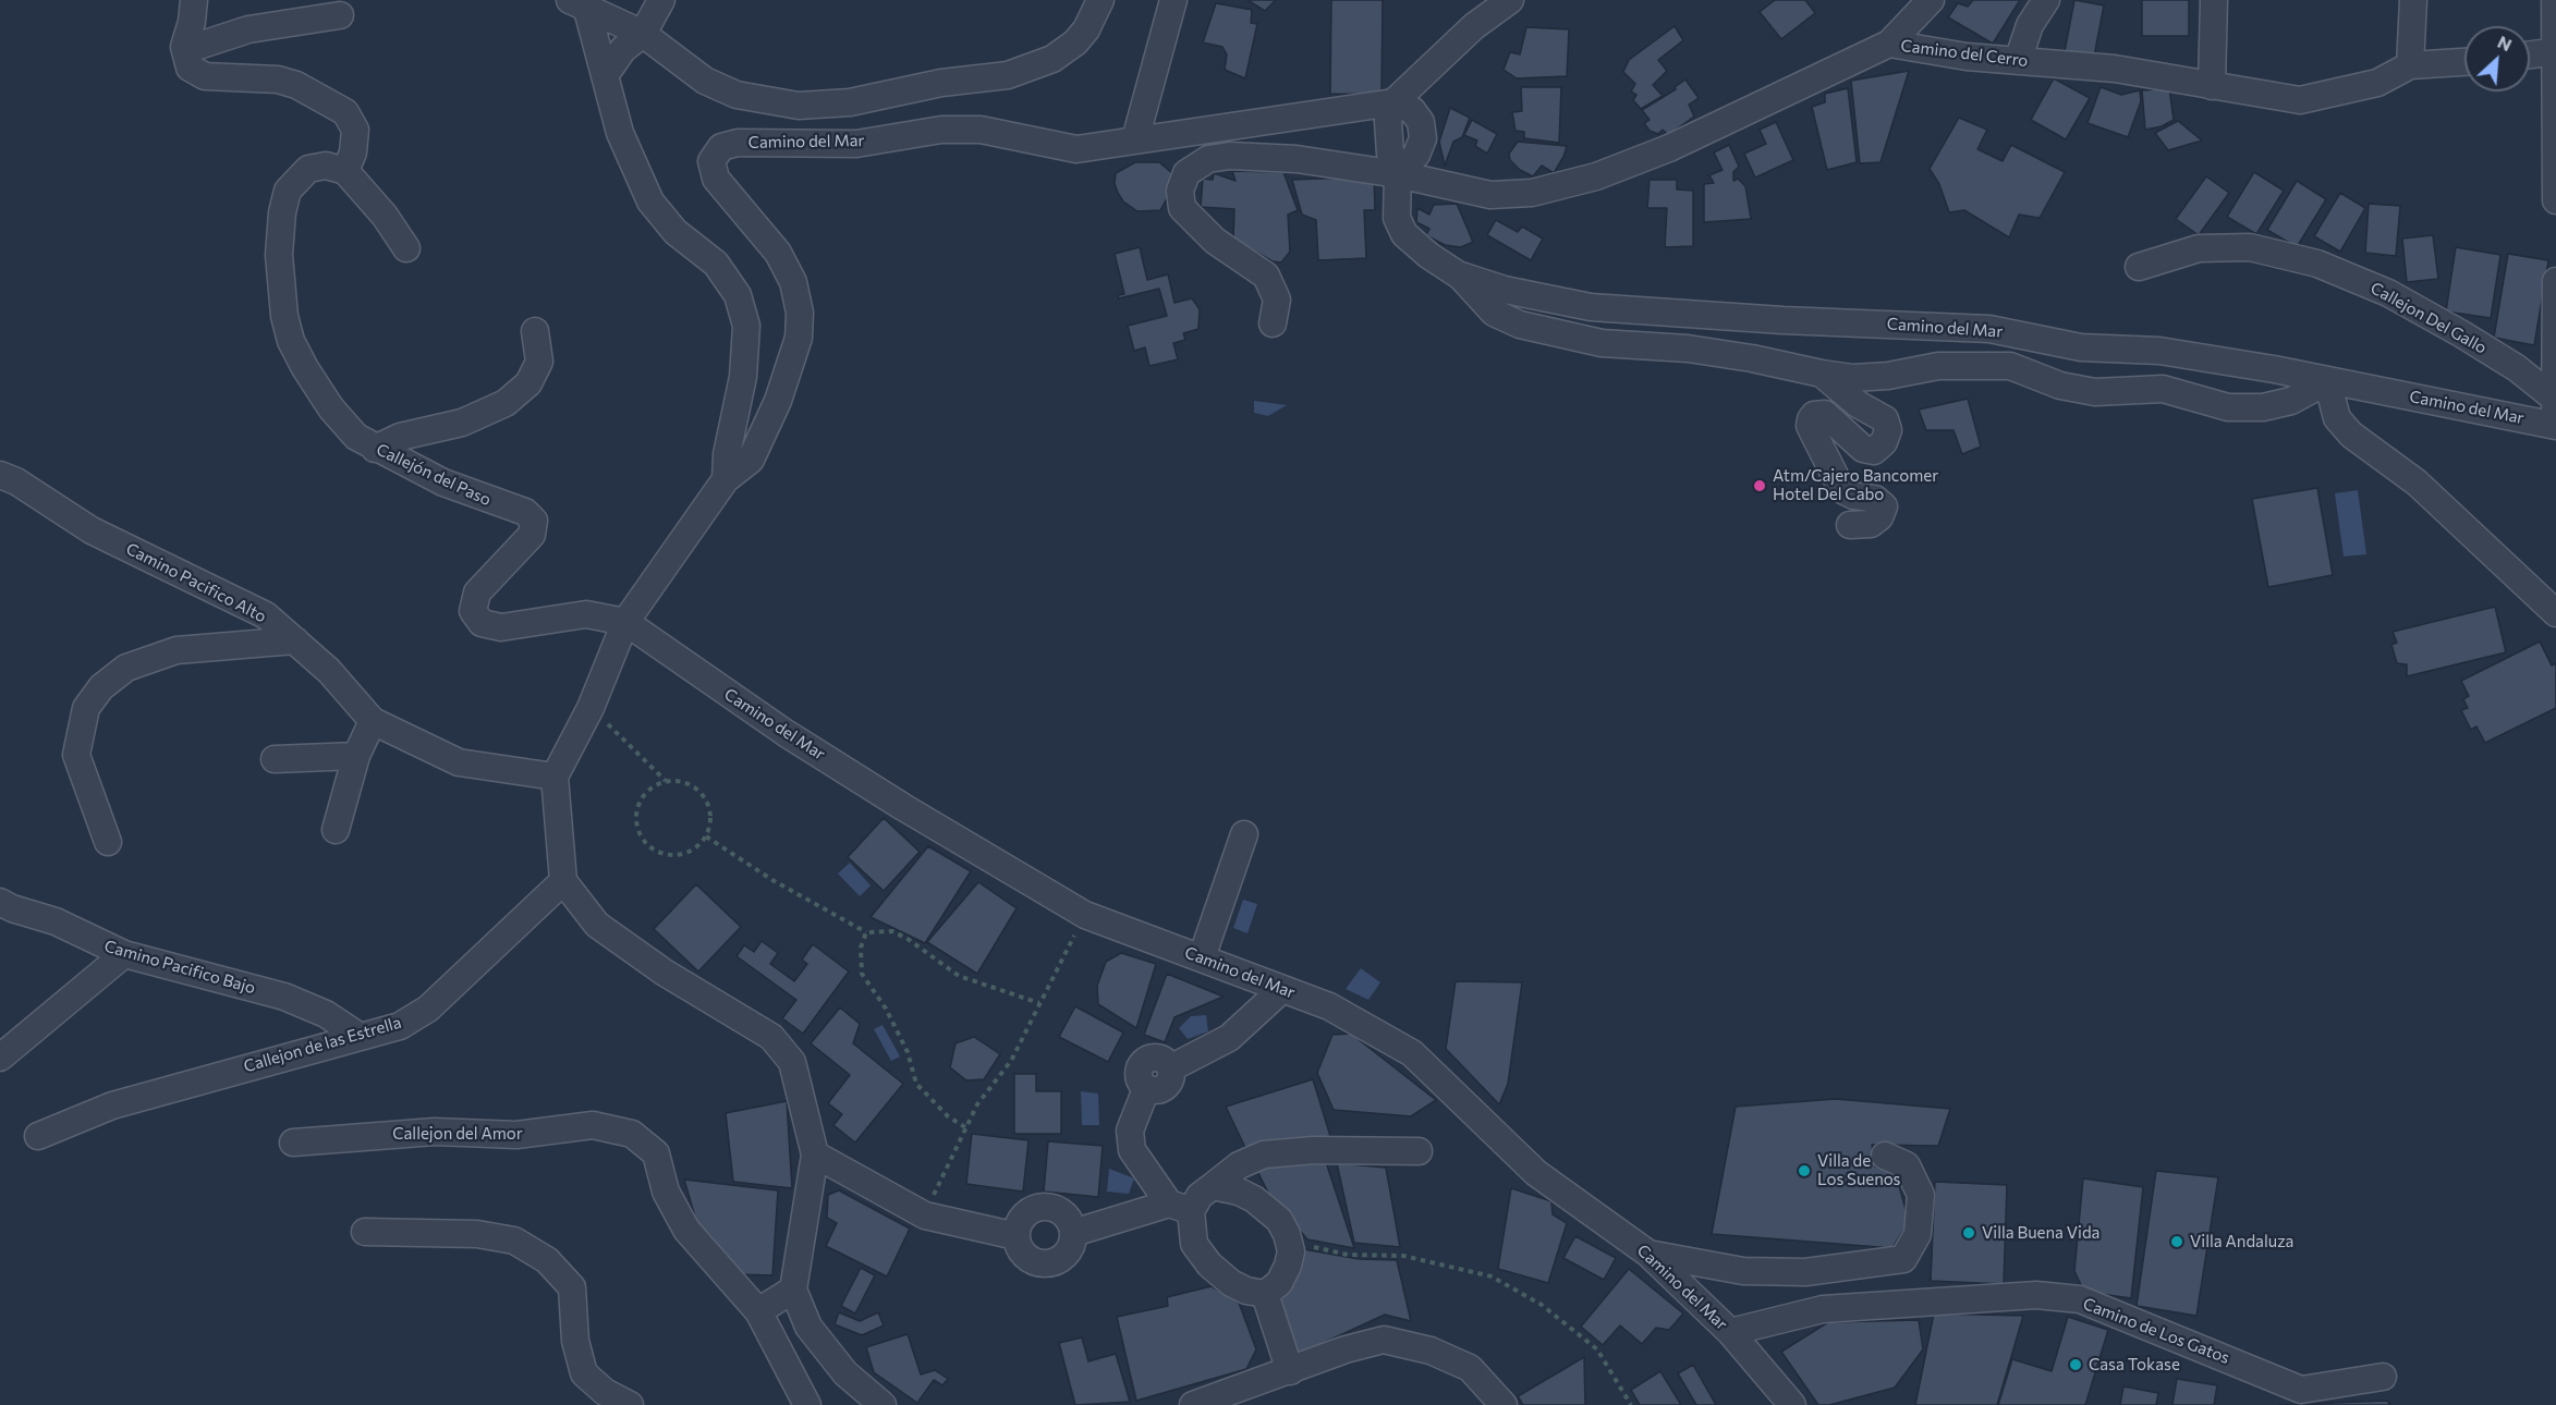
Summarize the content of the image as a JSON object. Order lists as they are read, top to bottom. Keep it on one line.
{"streets":{"street":["Camino del Cerro","Camino del Mar","Callejon Del Gallo","Callejón del Paso","Camino Pacifico Alto","Camino Pacifico Bajo","Callejon de las Estrella","Callejon del Amor","Camino de Los Gatos"]},"crossings":[["Camino del Cerro","Camino del Mar"],["Camino del Mar","Callejon Del Gallo"],["Camino del Mar","Callejón del Paso"],["Camino del Mar","Camino de Los Gatos"],["Camino Pacifico Bajo","Callejon de las Estrella"]],"places":["Atm/Cajero Bancomer Hotel Del Cabo","Villa de Los Suenos","Villa Buena Vida","Villa Andaluza","Casa Tokase"],"north":"top right"}
